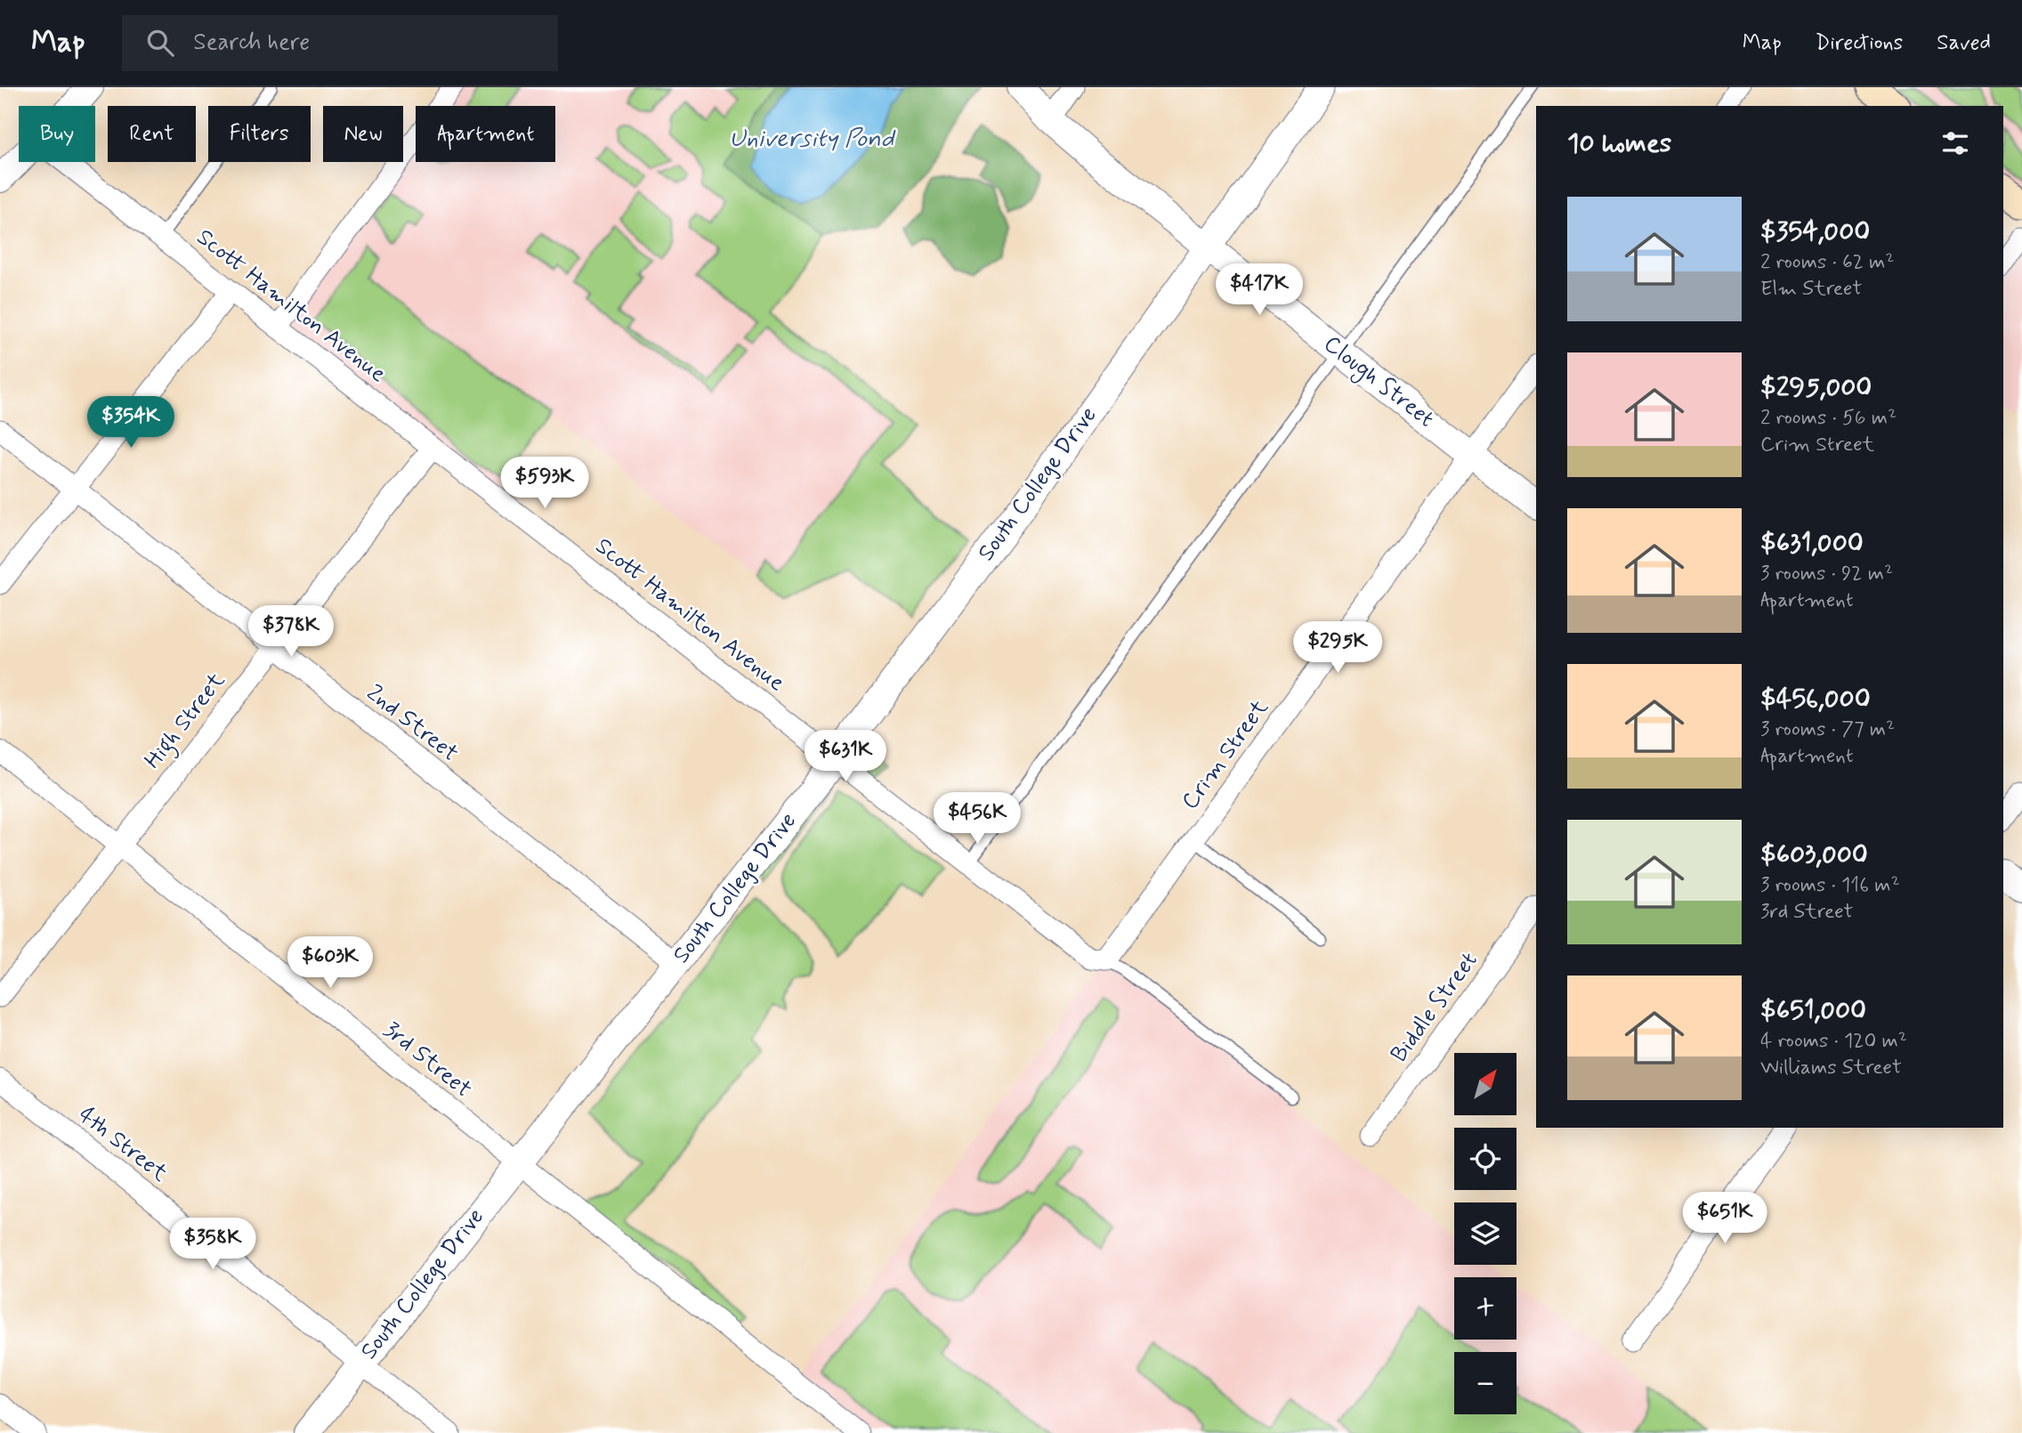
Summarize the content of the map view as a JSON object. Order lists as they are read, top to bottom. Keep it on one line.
{"streets":{"street":["Scott Hamilton Avenue","Clough Street","South College Drive","High Street","2nd Street","Crim Street","Biddle Street","3rd Street","4th Street"]},"crossings":[["Scott Hamilton Avenue","South College Drive"],["Scott Hamilton Avenue","High Street"],["Scott Hamilton Avenue","Crim Street"],["Clough Street","South College Drive"],["Clough Street","Crim Street"],["South College Drive","2nd Street"],["South College Drive","3rd Street"],["South College Drive","4th Street"],["High Street","2nd Street"],["High Street","3rd Street"]],"water":["University Pond"],"north":"top right","page":{"header":"Map","search":"Search here","nav":["Map","Directions","Saved"],"chip":["Buy","Rent","Filters","New","Apartment"],"heading":"10 homes","list":[{"name":"$354,000","note":"2 rooms · 62 m² · Elm Street"},{"name":"$295,000","note":"2 rooms · 56 m² · Crim Street"},{"name":"$631,000","note":"3 rooms · 92 m² · Apartment"},{"name":"$456,000","note":"3 rooms · 77 m² · Apartment"},{"name":"$603,000","note":"3 rooms · 116 m² · 3rd Street"},{"name":"$651,000","note":"4 rooms · 120 m² · Williams Street"}],"price":["$417K","$354K","$593K","$378K","$295K","$631K","$456K","$603K","$651K","$358K"],"map_buttons":["+","−"]}}
